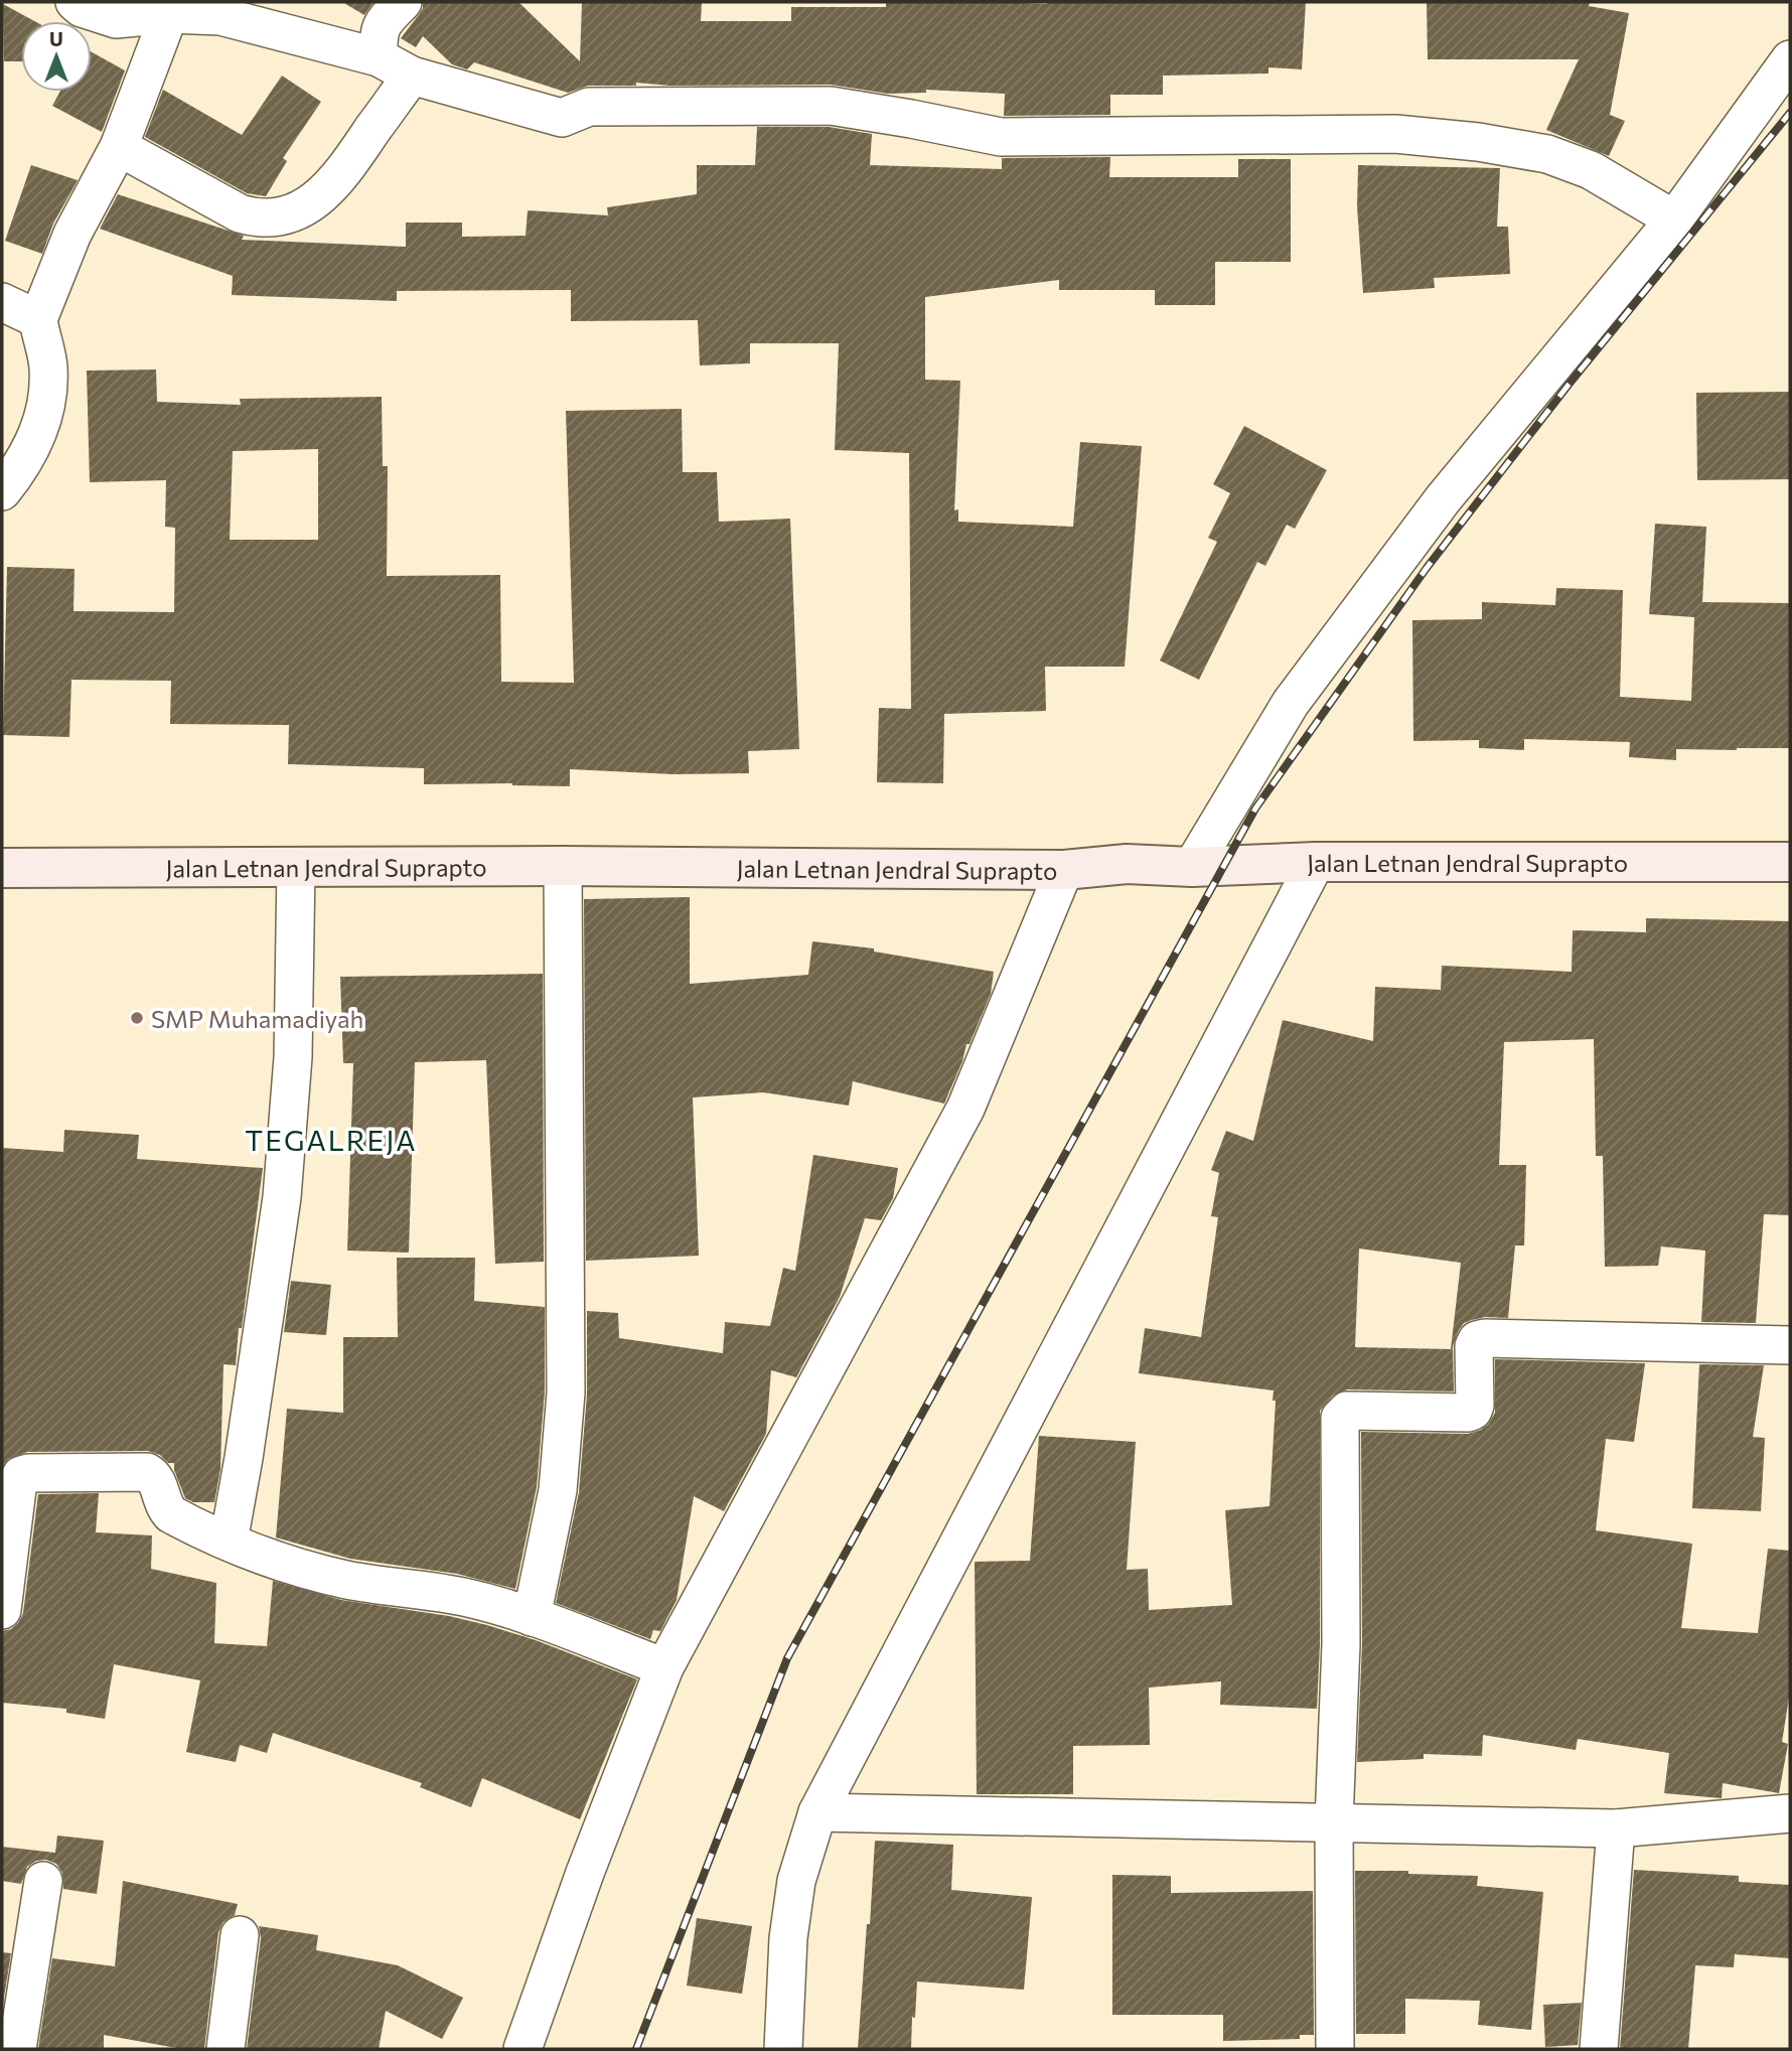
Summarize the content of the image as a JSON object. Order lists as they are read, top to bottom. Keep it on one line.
{"streets":{"main road":["Jalan Letnan Jendral Suprapto"]},"districts":["TEGALREJA"],"places":["SMP Muhamadiyah"],"north":"top"}
